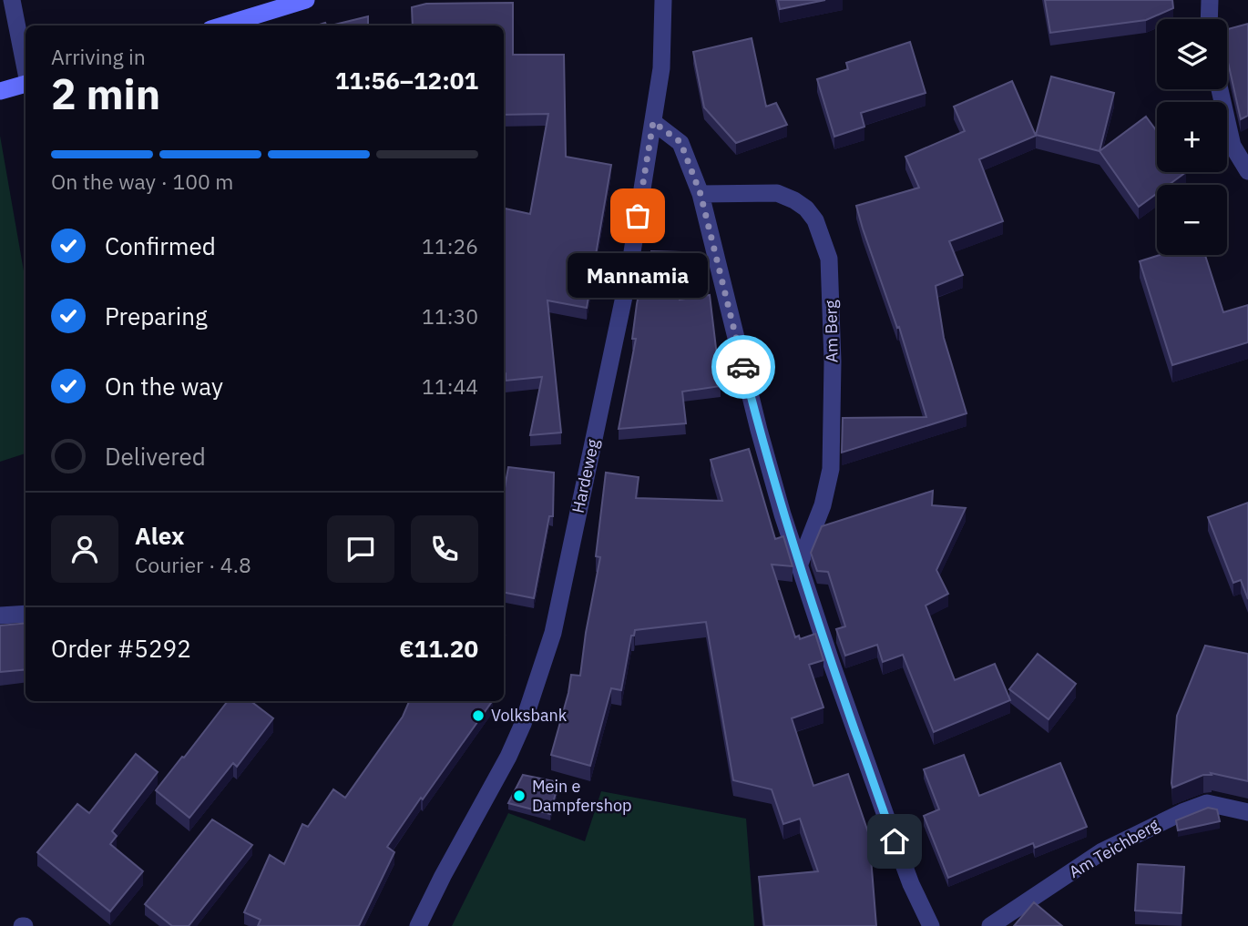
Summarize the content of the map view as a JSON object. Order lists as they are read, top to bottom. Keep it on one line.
{"streets":{"street":["Am Berg","Hardeweg","Am Teichberg"]},"places":["Mannamia","Volksbank","Mein e Dampfershop"],"page":{"map_buttons":["+","−"],"heading":["2 min","Arriving in","11:56–12:01"],"panel":["Alex","Courier · 4.8","Order #5292","€11.20"],"bar":"On the way · 100 m","list":[["Confirmed","11:26"],["Preparing","11:30"],["On the way","11:44"],"Delivered"],"bubble":"Mannamia"}}
